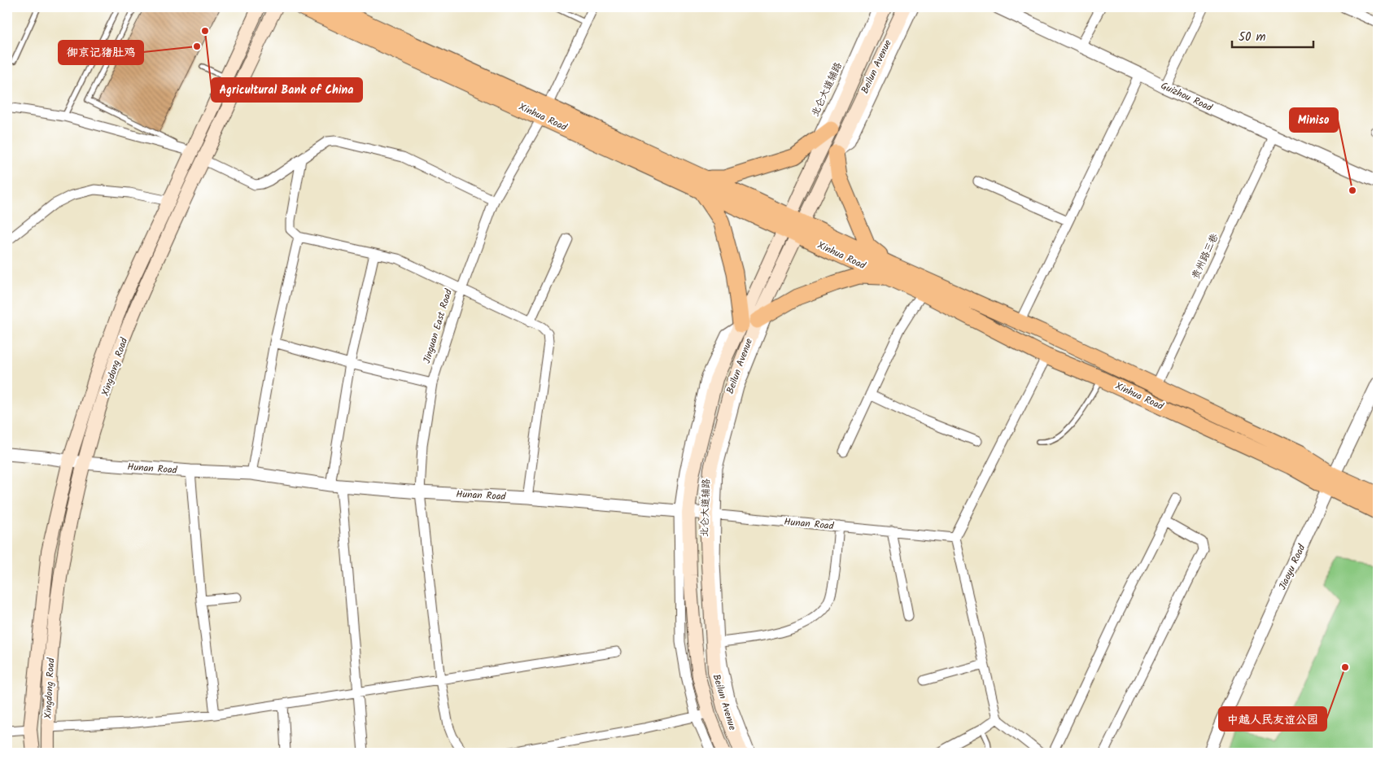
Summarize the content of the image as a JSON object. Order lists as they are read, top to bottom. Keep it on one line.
{"streets":{"main road":["Beilun Avenue","Xinhua Road","Xingdong Road"],"street":["北仑大道辅路","Guizhou Road","贵州路三巷","Jinguan East Road","Hunan Road","Jiaoyu Road"]},"crossings":[["Beilun Avenue","北仑大道辅路"],["Beilun Avenue","Xinhua Road"],["Beilun Avenue","Hunan Road"],["Guizhou Road","贵州路三巷"],["Xinhua Road","贵州路三巷"],["Xinhua Road","Jinguan East Road"],["Xinhua Road","Jiaoyu Road"],["Jinguan East Road","Hunan Road"],["Xingdong Road","Hunan Road"]],"places":["Agricultural Bank of China","御京记猪肚鸡","Miniso","中越人民友谊公园"],"scale_bar":"50 m"}
